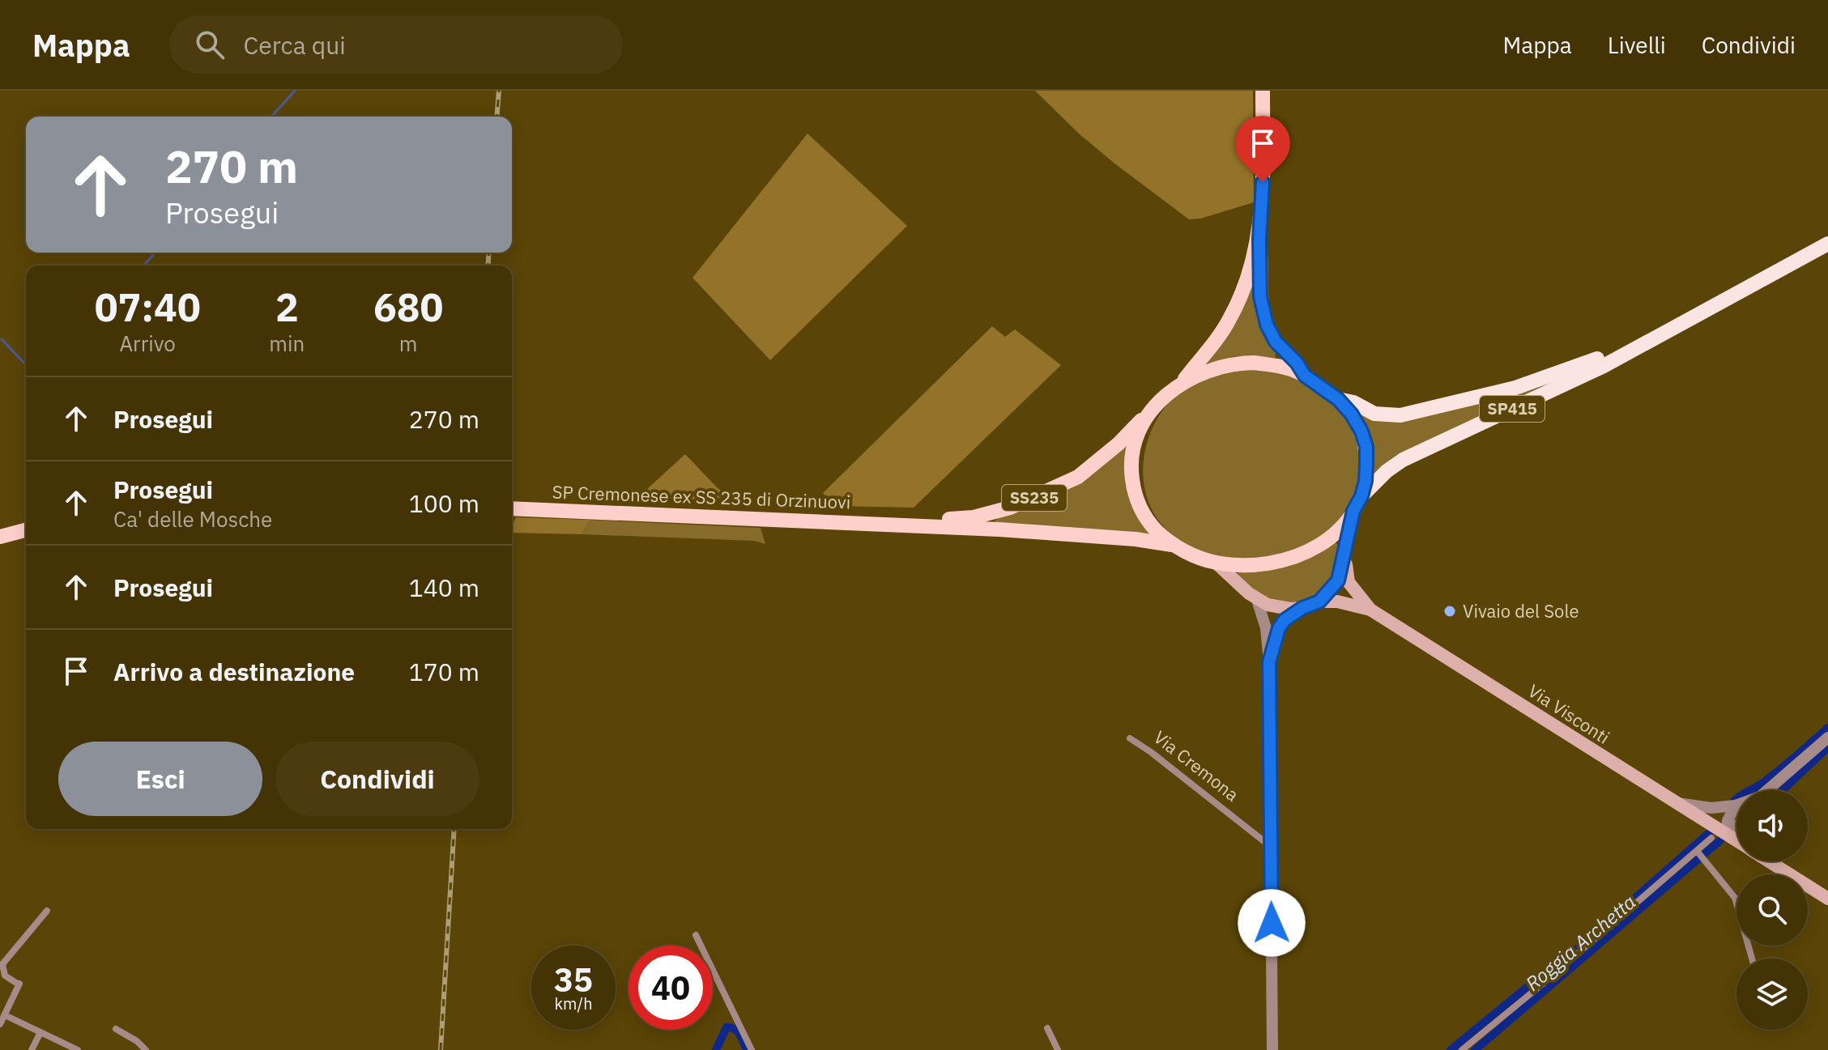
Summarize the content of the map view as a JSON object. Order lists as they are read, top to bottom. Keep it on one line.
{"streets":{"highway":["SP415"],"main road":["SP Cremonese ex SS 235 di Orzinuovi","SS235","Via Visconti"],"street":["Via Cremona"]},"crossings":[["SP415","SS235"],["SP Cremonese ex SS 235 di Orzinuovi","SS235"]],"water":["Roggia Archetta"],"places":["Vivaio del Sole"],"page":{"header":"Mappa","search":"Cerca qui","nav":["Mappa","Livelli","Condividi"],"turn":["270 m","Prosegui"],"eta":["07:40","Arrivo","2","min","680","m"],"list":[{"name":"Prosegui","value":"270 m"},{"name":"Prosegui","note":"Ca' delle Mosche","value":"100 m"},{"name":"Prosegui","value":"140 m"},{"name":"Arrivo a destinazione","value":"170 m"}],"buttons":["Esci","Condividi"],"speed":"35 km/h","limit":"40"}}
